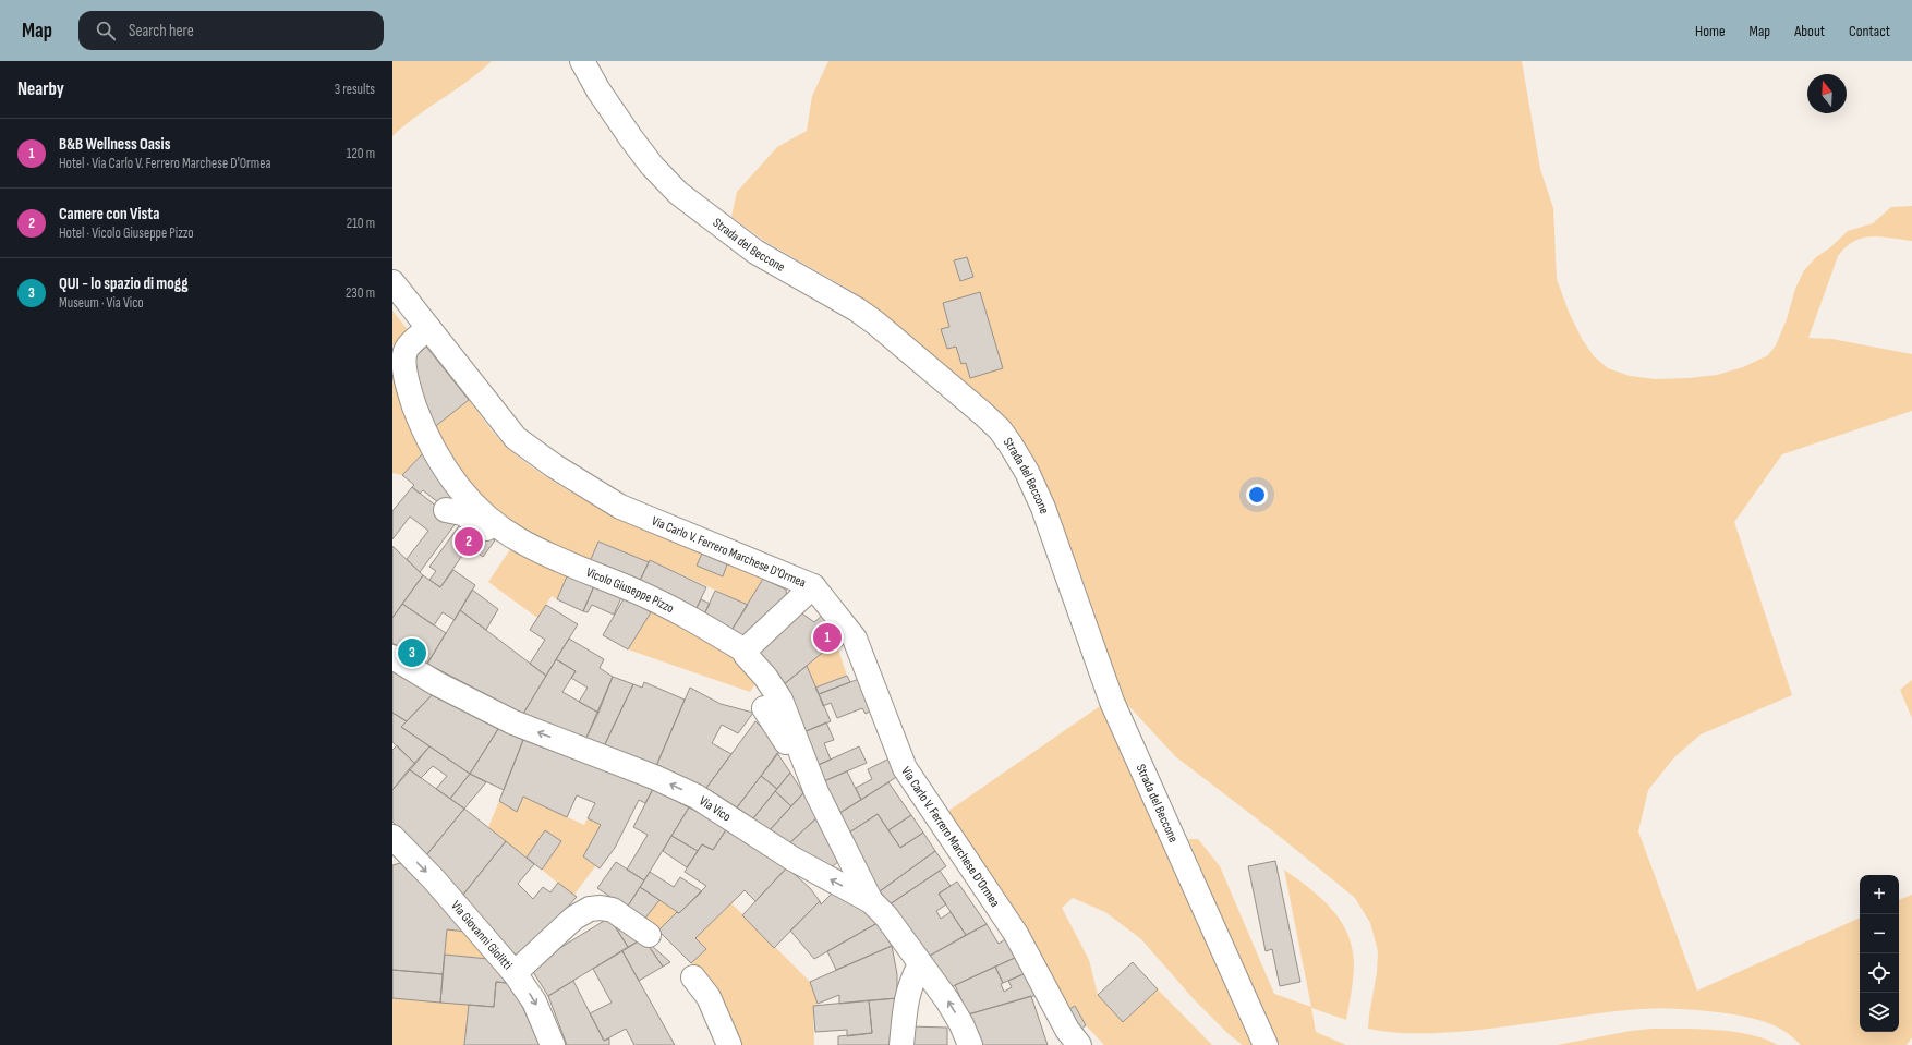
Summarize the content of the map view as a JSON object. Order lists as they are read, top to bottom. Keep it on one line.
{"streets":{"street":["Strada del Beccone","Via Carlo V. Ferrero Marchese D'Ormea","Vicolo Giuseppe Pizzo","Via Vico","Via Giovanni Giolitti"]},"crossings":[["Via Carlo V. Ferrero Marchese D'Ormea","Vicolo Giuseppe Pizzo"],["Vicolo Giuseppe Pizzo","Via Vico"]],"one_way":["Via Vico","Via Giovanni Giolitti"],"north":"top","page":{"header":"Map","search":"Search here","nav":["Home","Map","About","Contact"],"heading":["Nearby","3 results"],"list":[{"mark":"1","name":"B&B Wellness Oasis","note":"Hotel · Via Carlo V. Ferrero Marchese D'Ormea","value":"120 m"},{"mark":"2","name":"Camere con Vista","note":"Hotel · Vicolo Giuseppe Pizzo","value":"210 m"},{"mark":"3","name":"QUI - lo spazio di mogg","note":"Museum · Via Vico","value":"230 m"}],"pins":["2","1","3"],"map_buttons":["+","−"]}}
